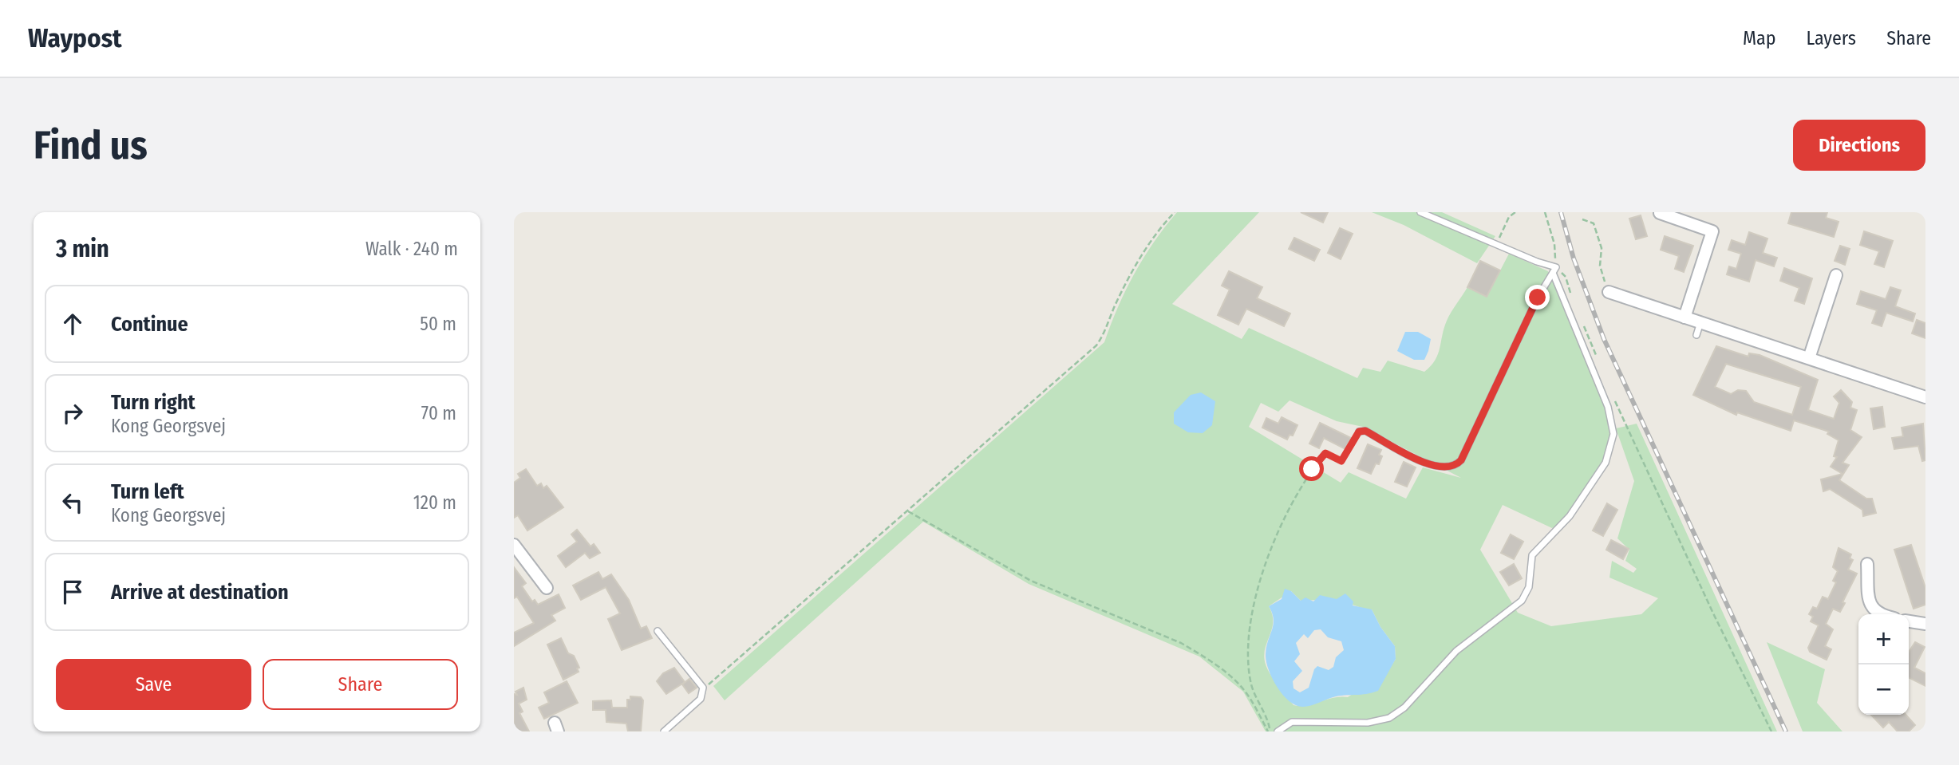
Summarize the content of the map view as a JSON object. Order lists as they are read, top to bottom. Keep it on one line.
{"page":{"header":"Waypost","nav":["Map","Layers","Share"],"buttons":["Directions",["Save","Share"]],"title":"Find us","heading":["3 min","Walk · 240 m"],"list":[["Continue","50 m"],["Turn right","Kong Georgsvej","70 m"],["Turn left","Kong Georgsvej","120 m"],"Arrive at destination"],"map_buttons":["+","−"]}}
